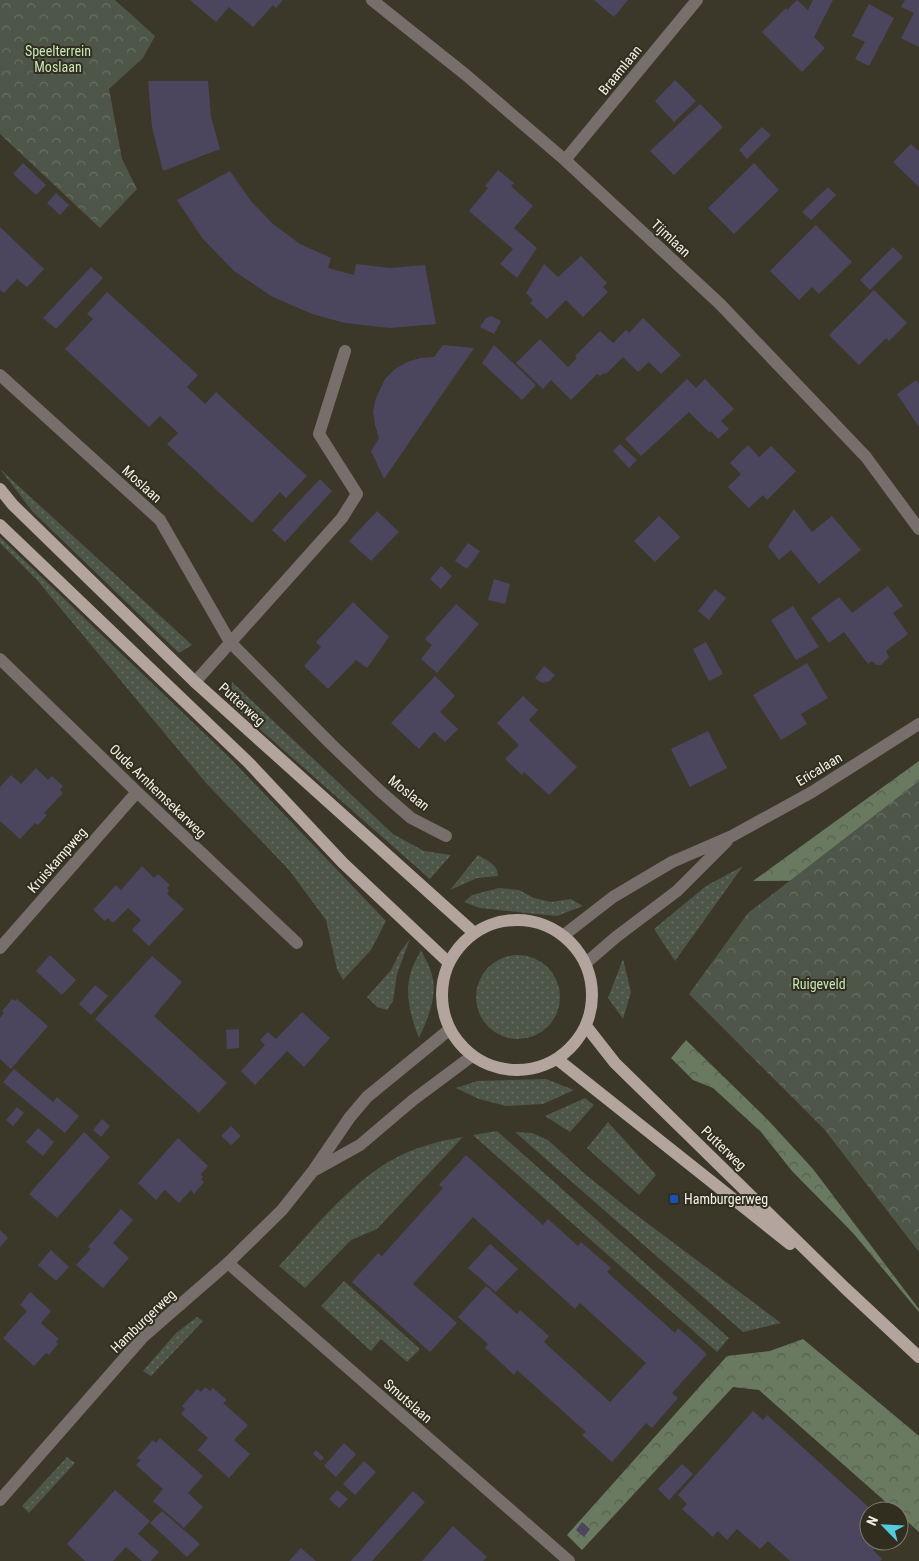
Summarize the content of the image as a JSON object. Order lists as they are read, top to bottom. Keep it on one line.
{"streets":{"main road":["Putterweg"],"street":["Braamlaan","Tijmlaan","Moslaan","Ericalaan","Oude Arnhemsekarweg","Kruiskampweg","Hamburgerweg","Smutslaan"]},"crossings":[["Braamlaan","Tijmlaan"],["Putterweg","Ericalaan"],["Putterweg","Hamburgerweg"],["Ericalaan","Hamburgerweg"],["Oude Arnhemsekarweg","Kruiskampweg"],["Hamburgerweg","Smutslaan"]],"parks":["Speelterrein Moslaan","Ruigeveld"],"places":{"transit":["Hamburgerweg"]},"north":"top left"}
